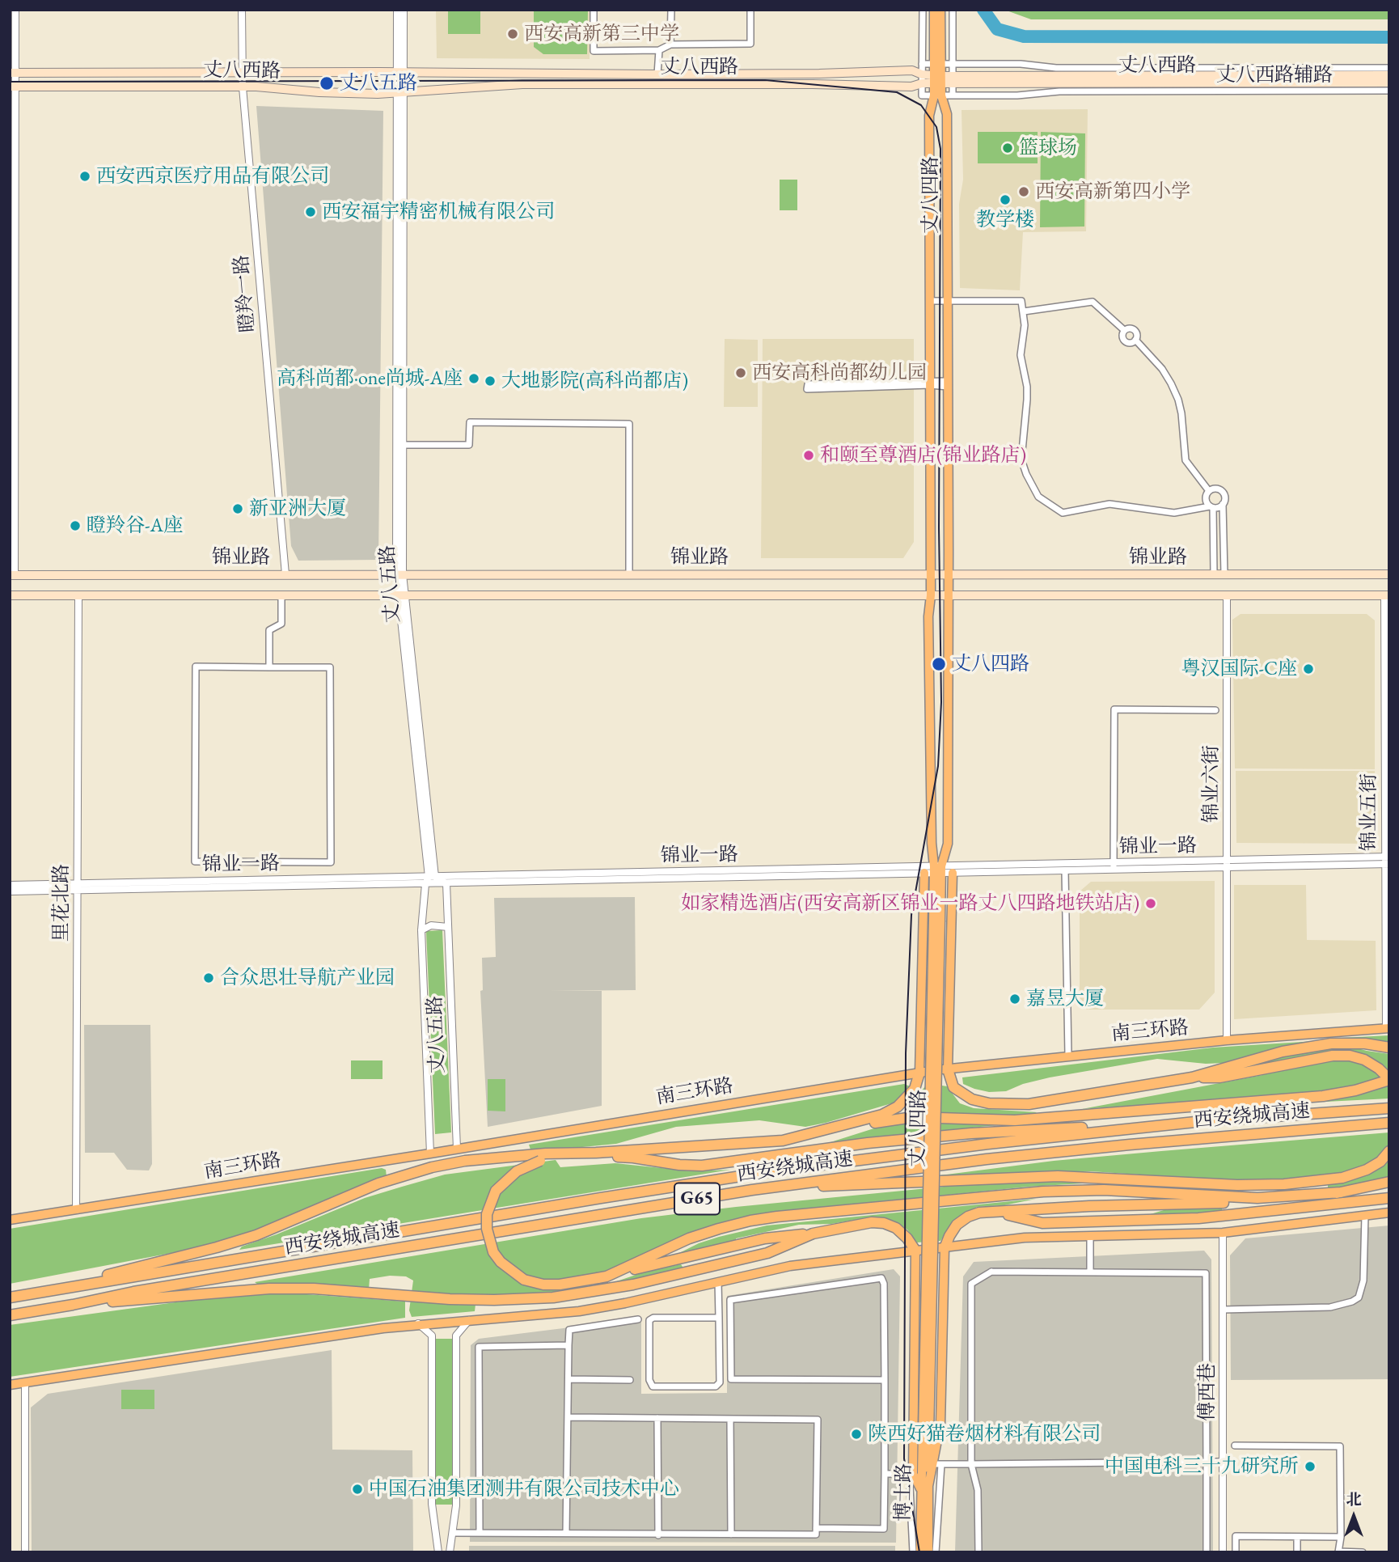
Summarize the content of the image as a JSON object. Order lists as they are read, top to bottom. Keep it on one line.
{"streets":{"highway":["西安绕城高速","G65"],"main road":["丈八西路","丈八四路","锦业路","南三环路","博士路"],"street":["丈八西路辅路","瞪羚一路","丈八五路","锦业六街","锦业五街","锦业一路","里花北路","傅西巷"]},"crossings":[["丈八西路","丈八西路辅路"],["丈八西路","丈八四路"],["丈八西路","瞪羚一路"],["丈八西路","丈八五路"],["丈八西路辅路","丈八四路"],["丈八四路","锦业路"],["丈八四路","锦业一路"],["丈八四路","博士路"],["瞪羚一路","锦业路"],["锦业路","丈八五路"],["锦业路","锦业六街"],["锦业路","锦业五街"],["锦业路","里花北路"],["丈八五路","锦业一路"],["丈八五路","南三环路"],["锦业六街","锦业一路"],["锦业六街","南三环路"],["锦业五街","锦业一路"],["锦业五街","南三环路"],["锦业一路","里花北路"],["里花北路","南三环路"]],"places":["西安高新第三中学","丈八五路","篮球场","西安西京医疗用品有限公司","西安高新第四小学","教学楼","西安福宇精密机械有限公司","西安高科尚都幼儿园","高科尚都·one尚城-A座","大地影院(高科尚都店)","和颐至尊酒店(锦业路店)","新亚洲大厦","瞪羚谷-A座","丈八四路","粤汉国际-C座","如家精选酒店(西安高新区锦业一路丈八四路地铁站店)","合众思壮导航产业园","嘉昱大厦","陕西好猫卷烟材料有限公司","中国电科三十九研究所","中国石油集团测井有限公司技术中心"],"north":"top"}
